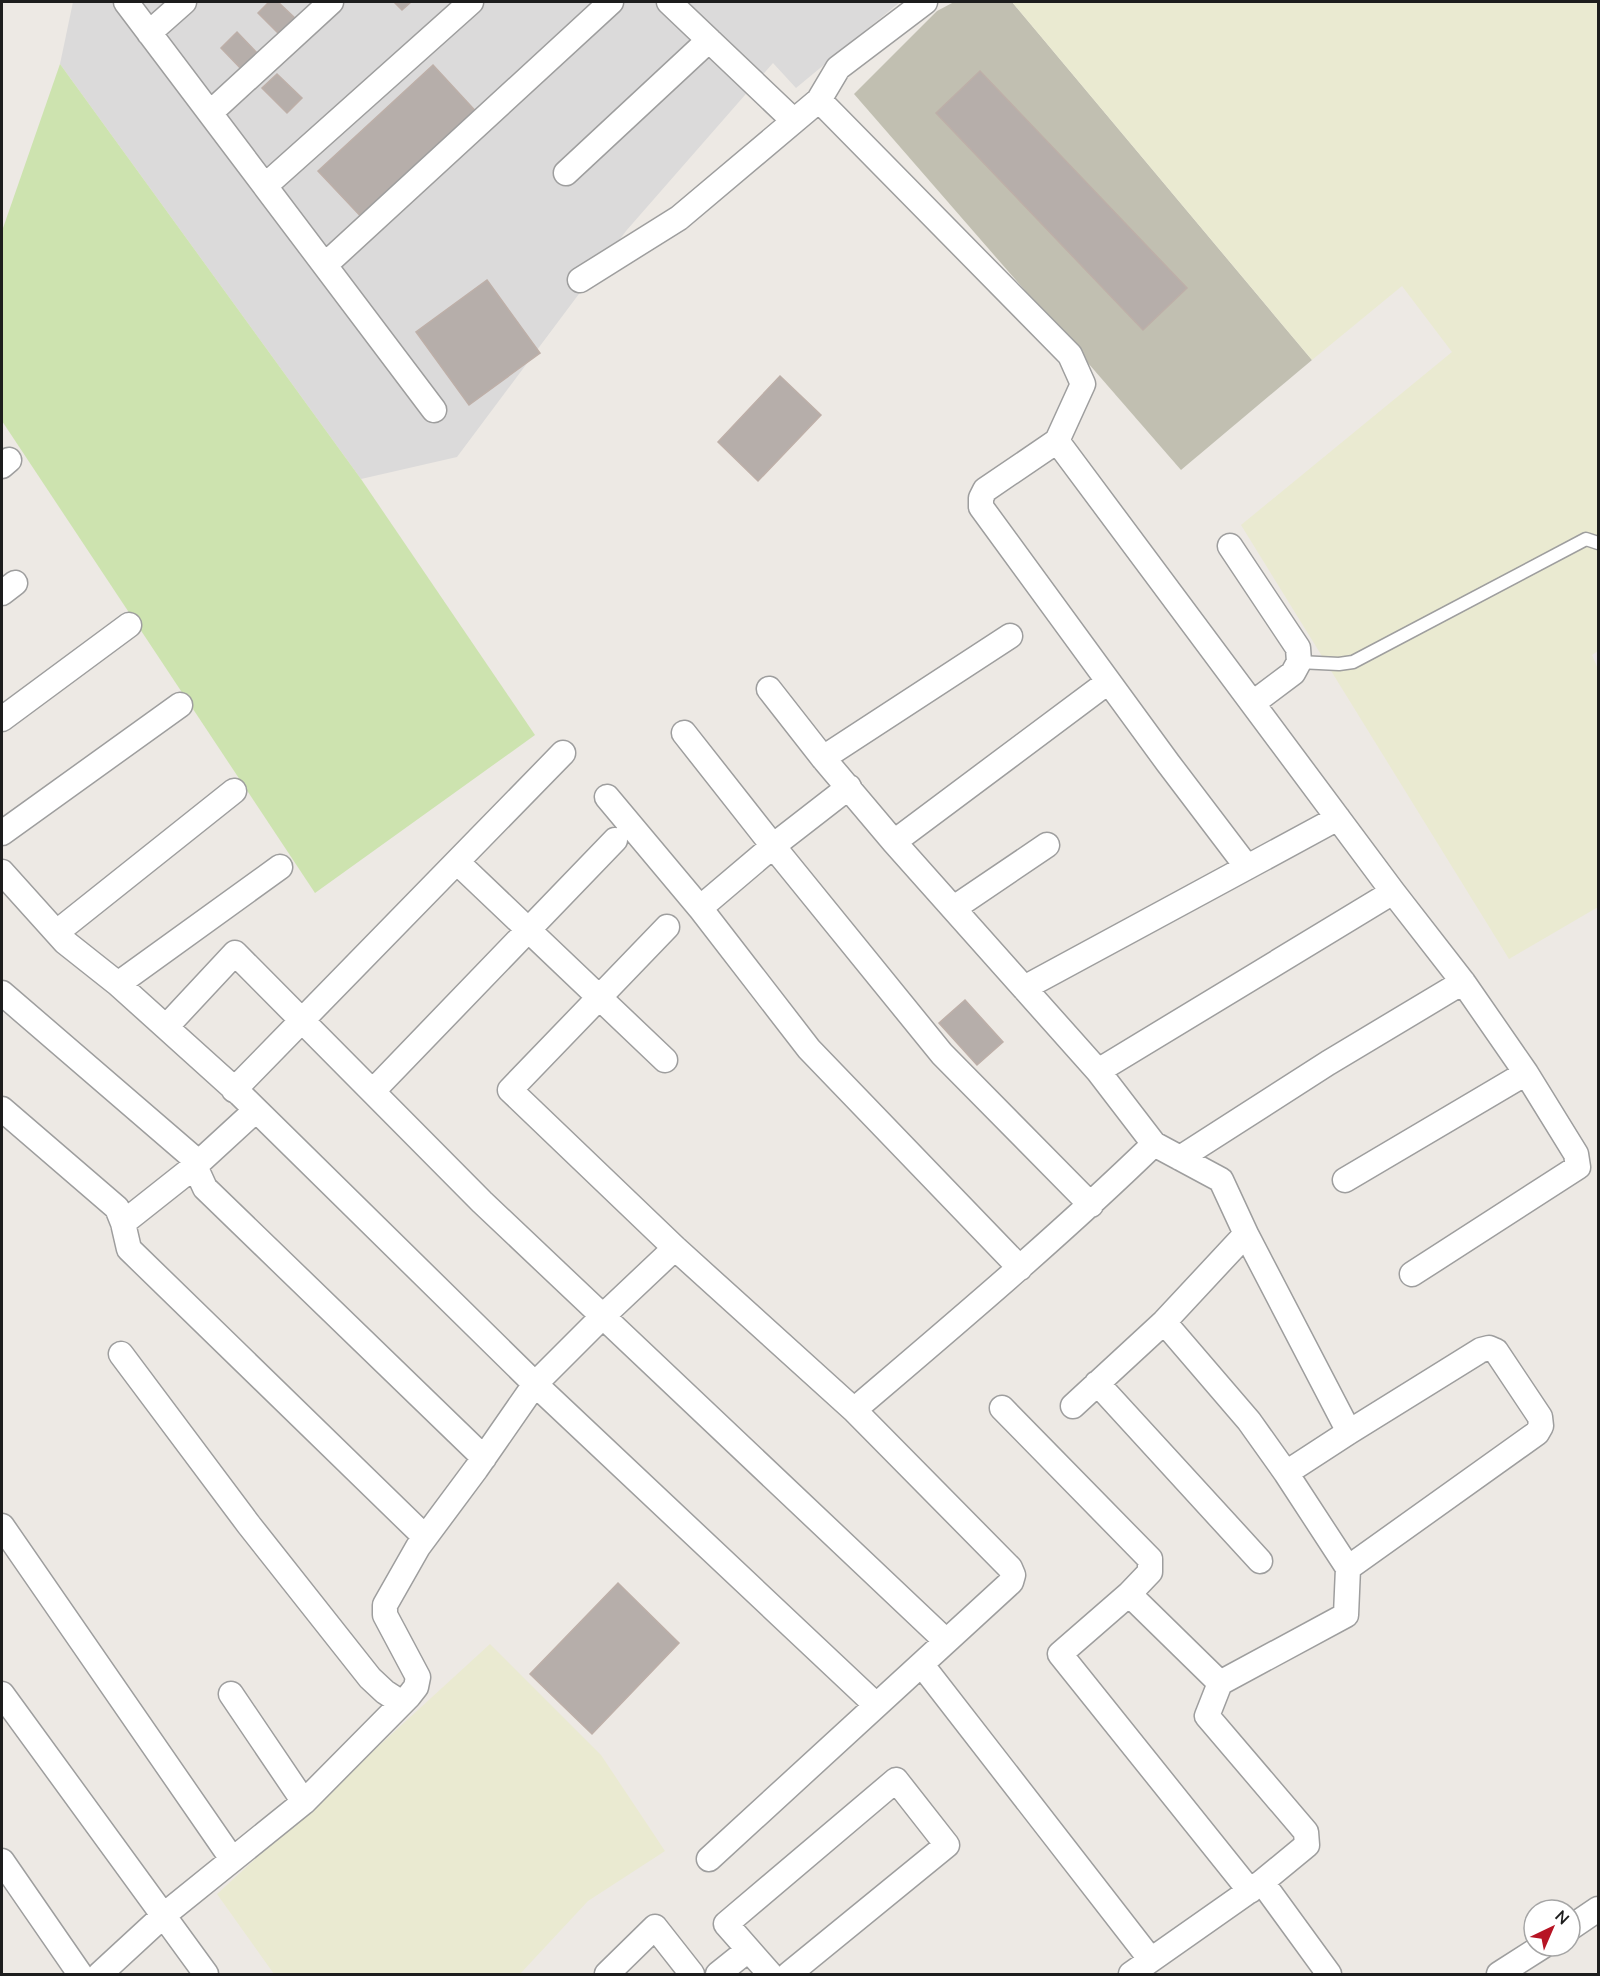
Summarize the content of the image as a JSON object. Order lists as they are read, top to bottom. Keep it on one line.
{"north":"top right"}
